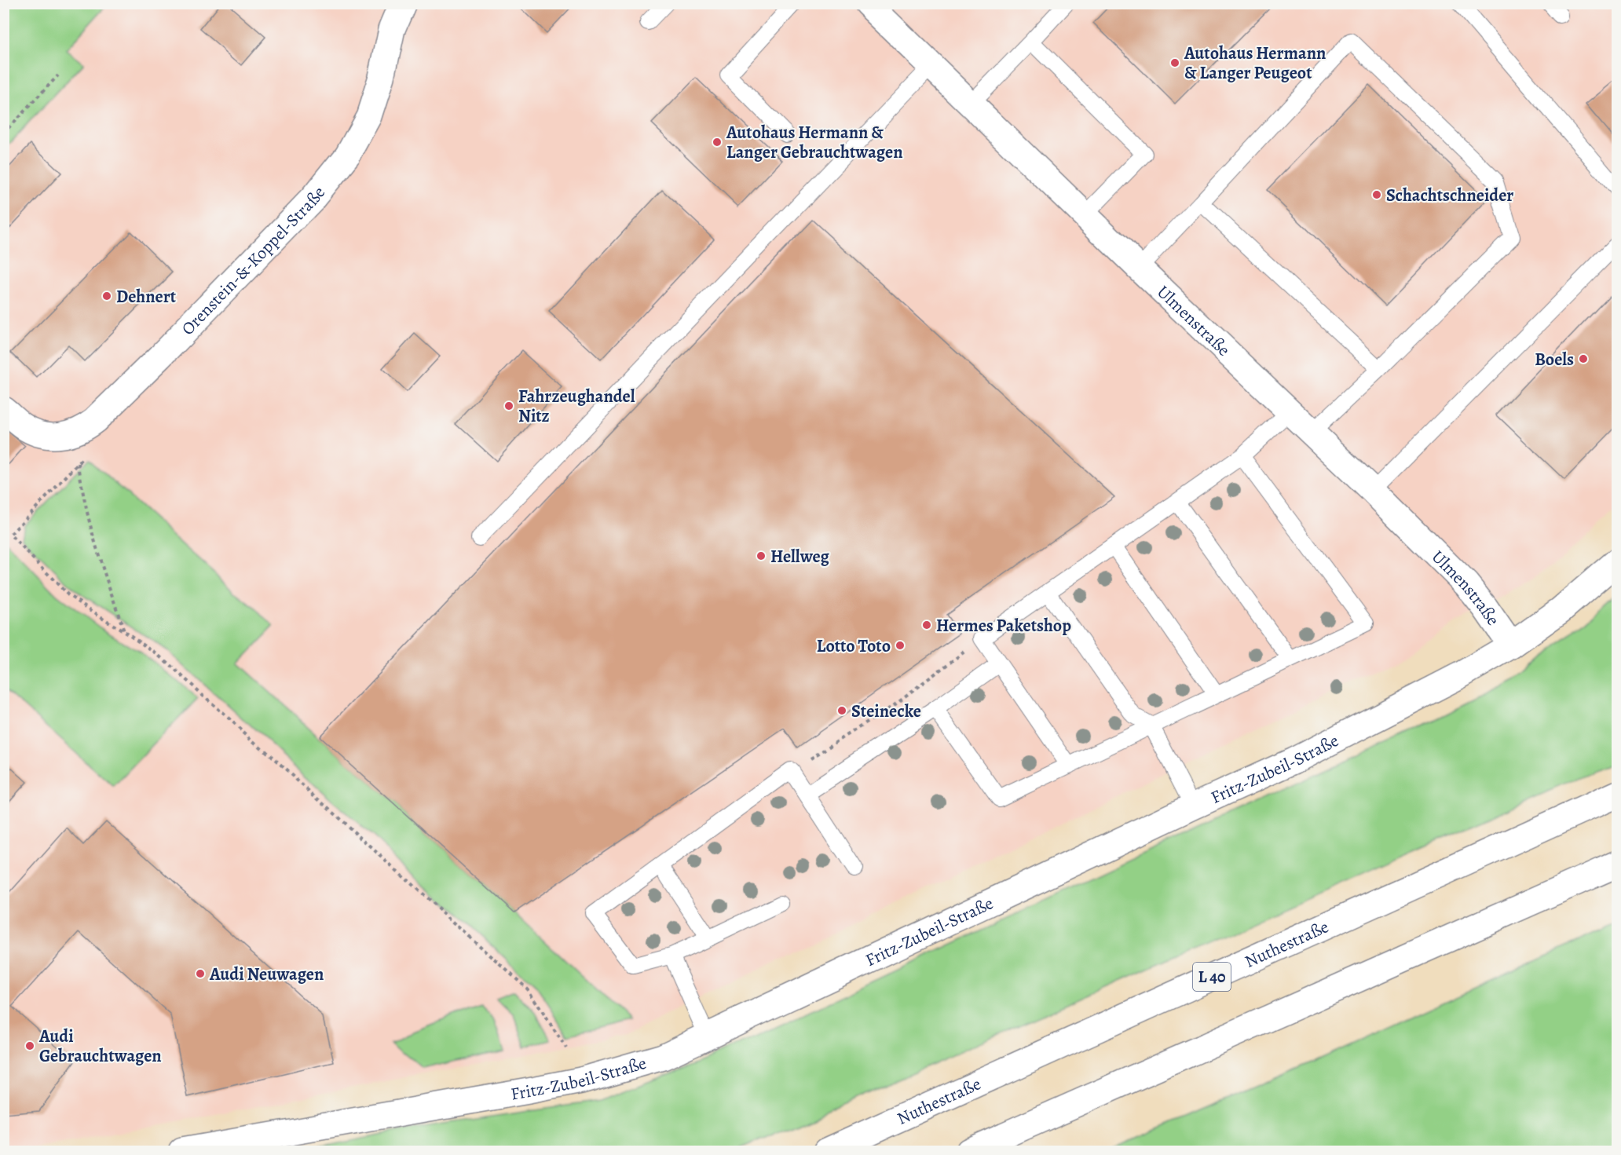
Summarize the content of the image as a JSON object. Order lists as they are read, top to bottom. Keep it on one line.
{"streets":{"main road":["Orenstein-&-Koppel-Straße","Ulmenstraße","Fritz-Zubeil-Straße","Nuthestraße","L 40"]},"crossings":[["Ulmenstraße","Fritz-Zubeil-Straße"]],"places":["Autohaus Hermann & Langer Peugeot","Autohaus Hermann & Langer Gebrauchtwagen","Schachtschneider","Dehnert","Boels","Fahrzeughandel Nitz","Hellweg","Hermes Paketshop","Lotto Toto","Steinecke","Audi Neuwagen","Audi Gebrauchtwagen"]}
